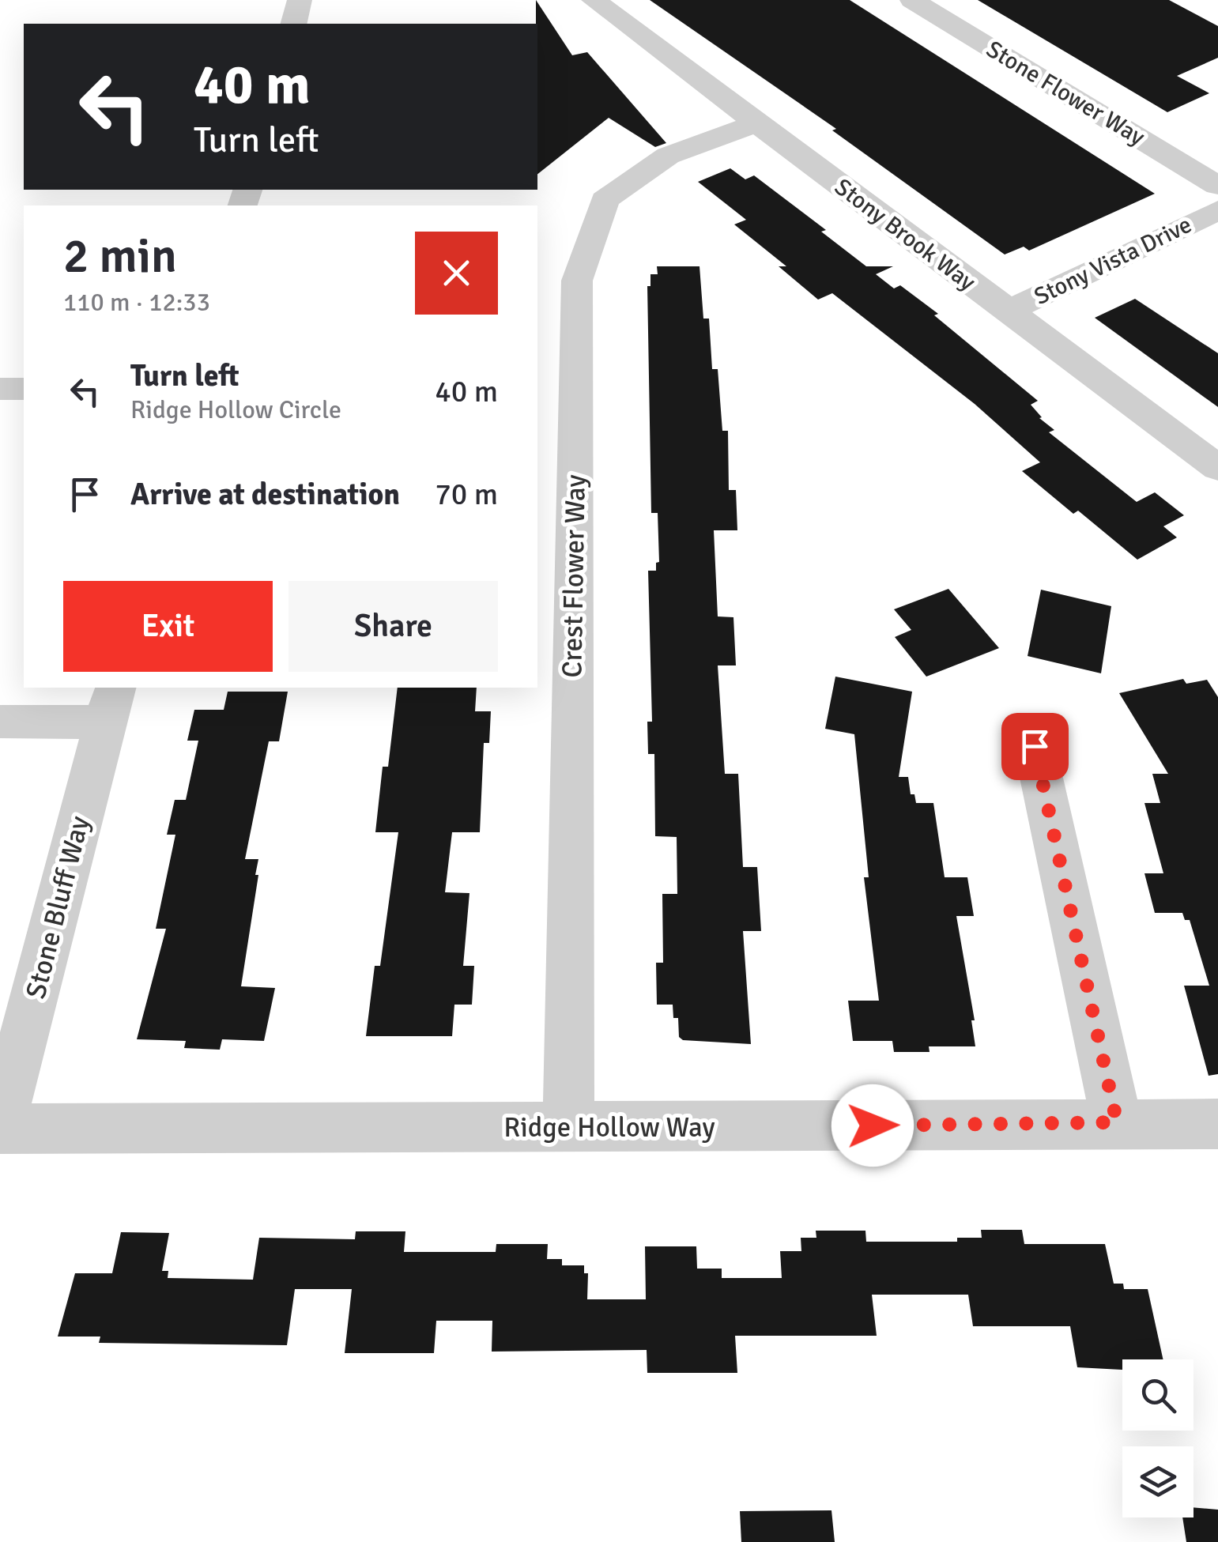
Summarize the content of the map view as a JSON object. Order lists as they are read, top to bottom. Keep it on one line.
{"streets":{"street":["Stone Flower Way","Stony Brook Way","Stony Vista Drive","Crest Flower Way","Stone Bluff Way","Ridge Hollow Way"]},"crossings":[["Stony Brook Way","Stony Vista Drive"],["Stony Brook Way","Crest Flower Way"],["Crest Flower Way","Ridge Hollow Way"],["Stone Bluff Way","Ridge Hollow Way"]],"page":{"turn":["40 m","Turn left"],"heading":["2 min","110 m · 12:33"],"list":[{"name":"Turn left","note":"Ridge Hollow Circle","value":"40 m"},{"name":"Arrive at destination","value":"70 m"}],"buttons":["Exit","Share"]}}
